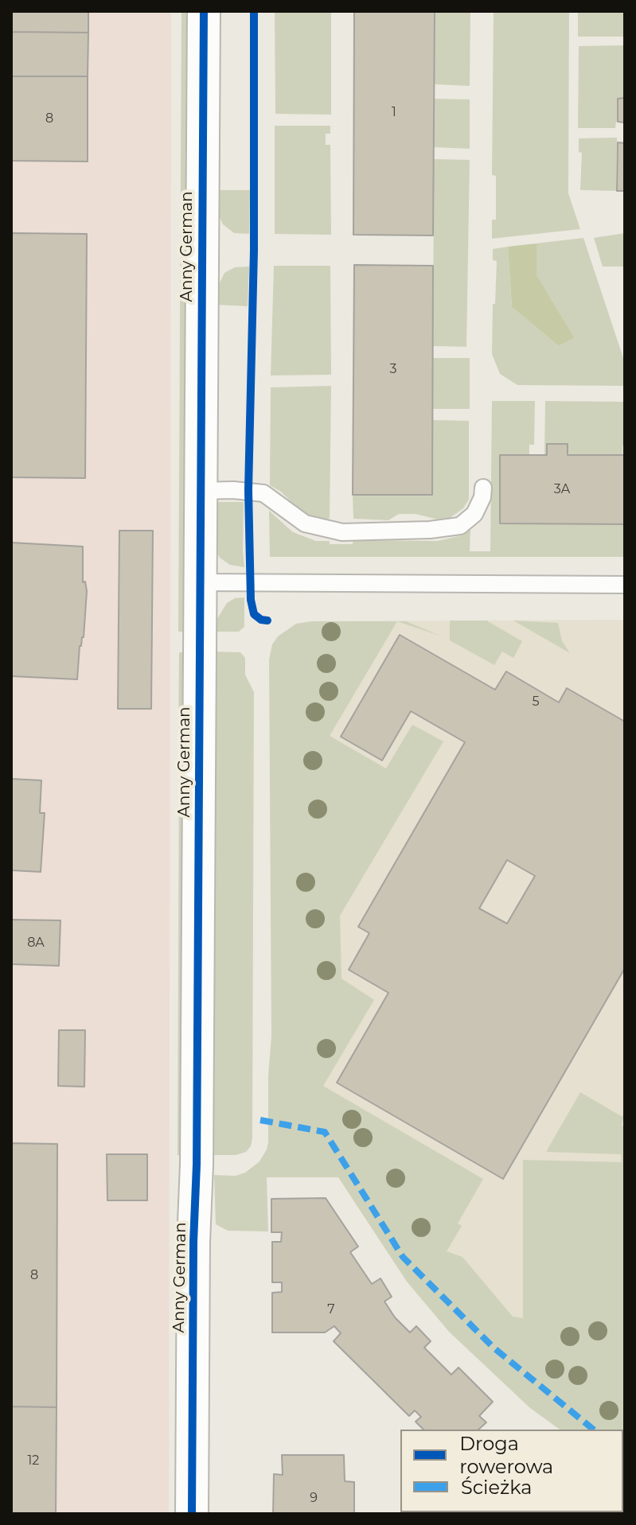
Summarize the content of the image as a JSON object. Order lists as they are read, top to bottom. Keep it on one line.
{"streets":{"street":["Anny German"]},"house_numbers":["1","8","3","3A","5","8A","8","7","12","9"],"legend":["Droga rowerowa","Ścieżka"]}
